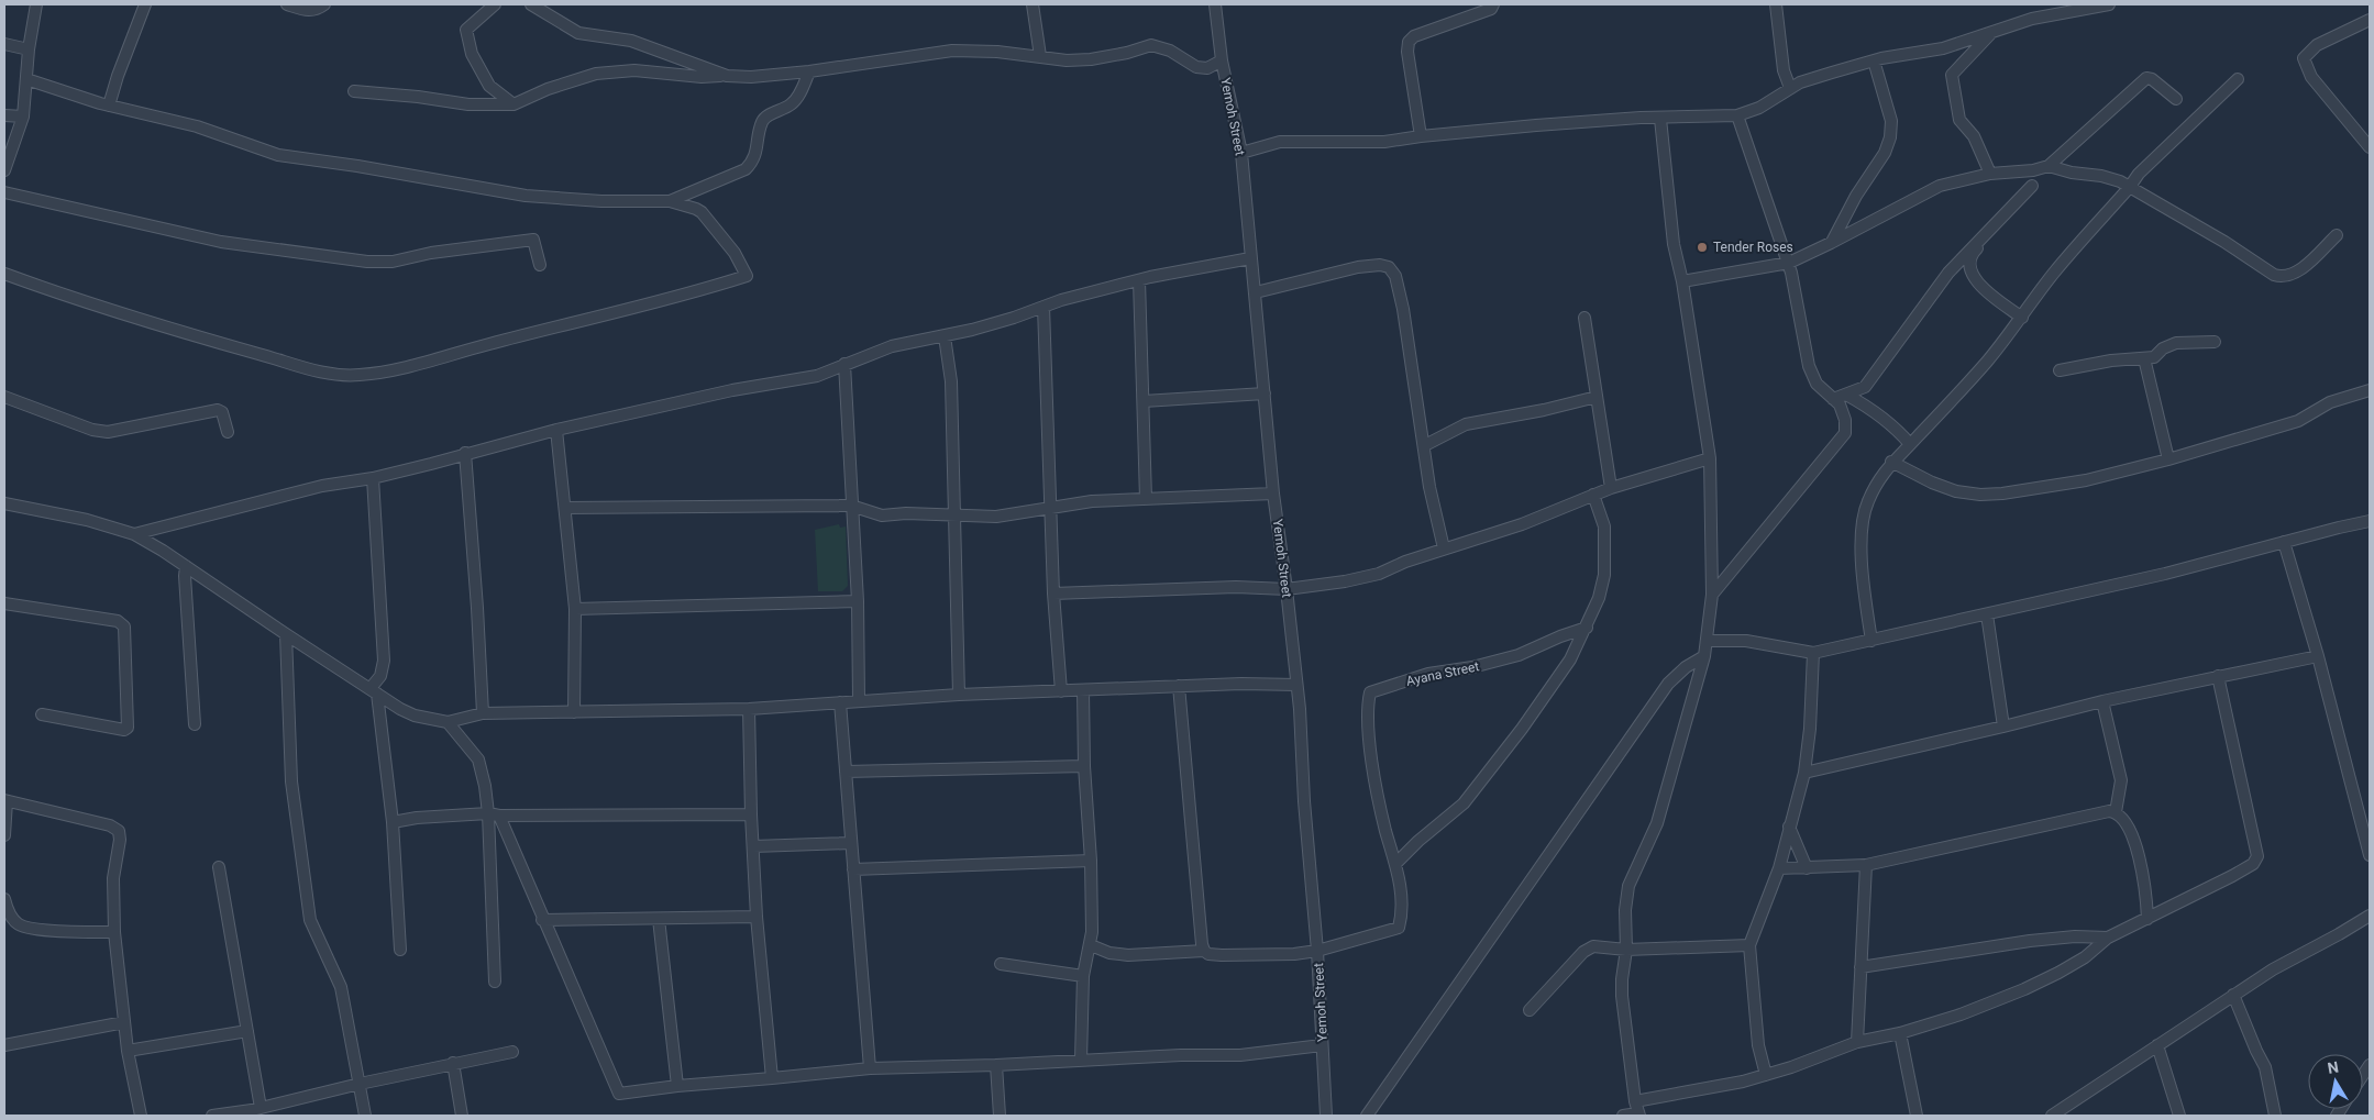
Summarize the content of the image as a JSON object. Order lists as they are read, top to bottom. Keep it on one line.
{"streets":{"street":["Yemoh Street","Ayana Street"]},"places":["Tender Roses"],"north":"top"}
